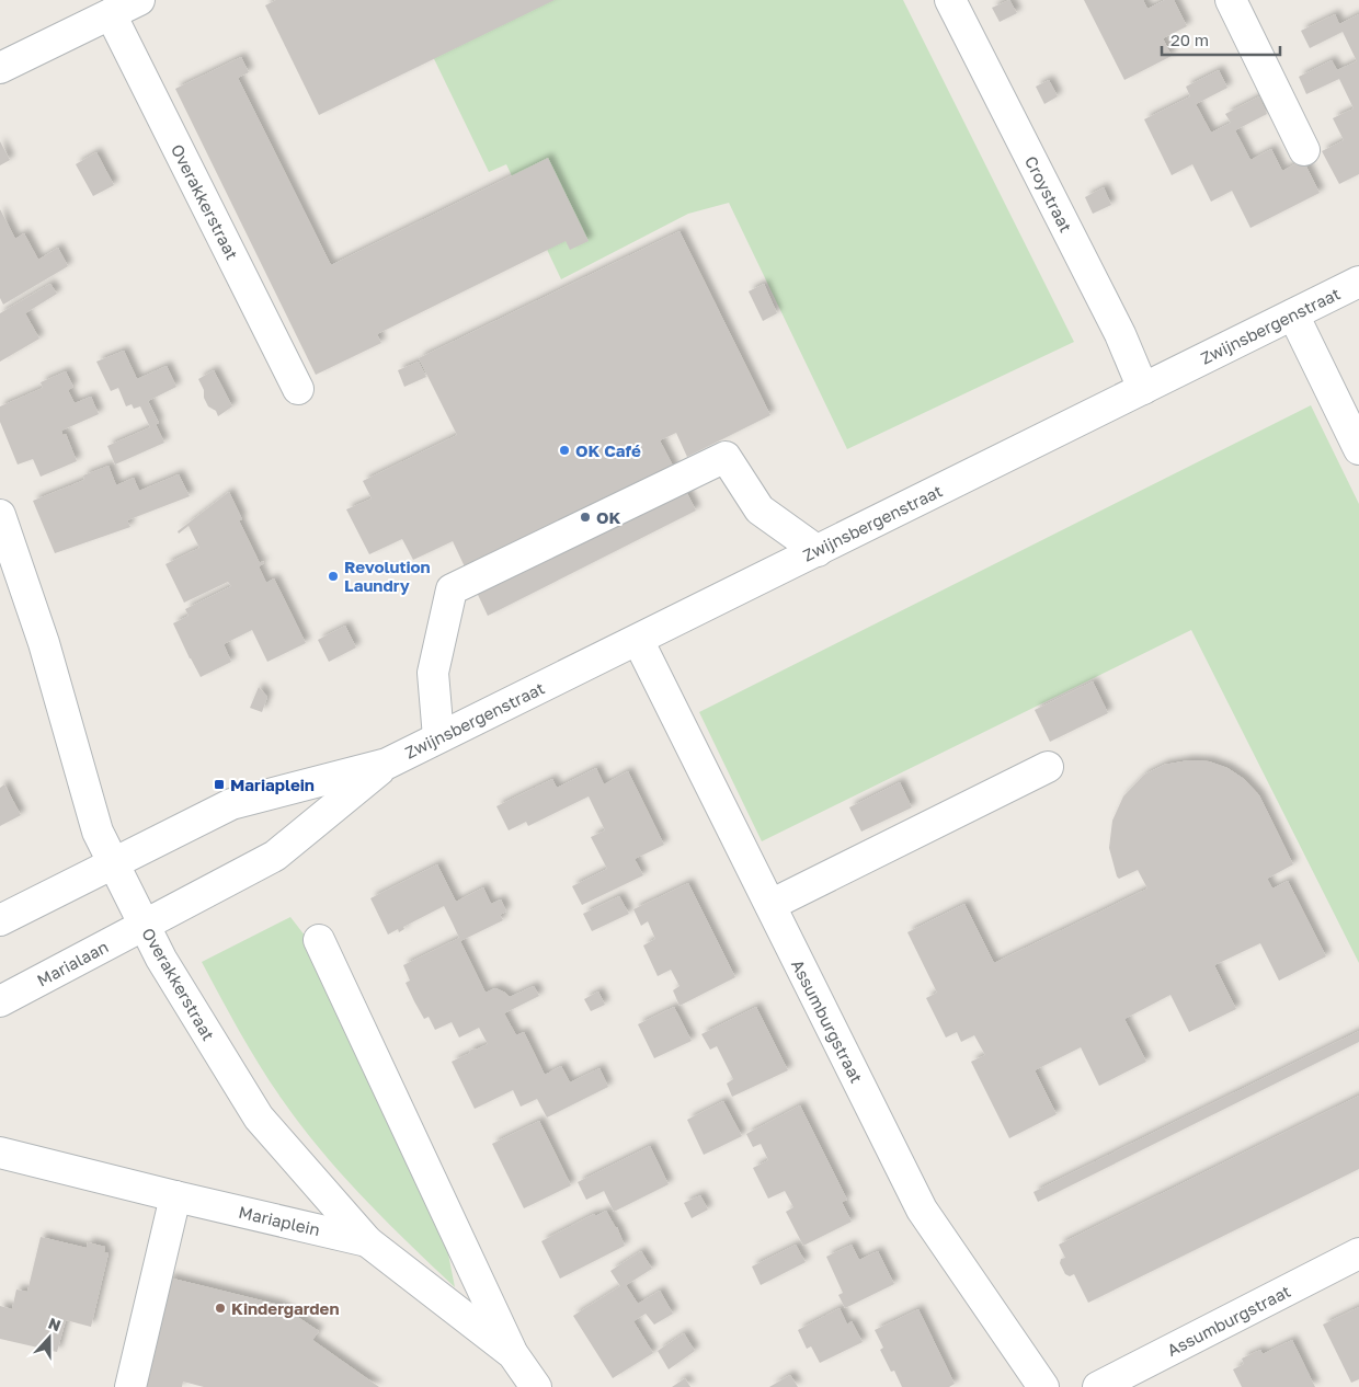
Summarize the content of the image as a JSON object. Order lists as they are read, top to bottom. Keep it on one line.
{"streets":{"street":["Croystraat","Overakkerstraat","Zwijnsbergenstraat","Marialaan","Assumburgstraat","Mariaplein"]},"crossings":[["Croystraat","Zwijnsbergenstraat"],["Overakkerstraat","Zwijnsbergenstraat"],["Overakkerstraat","Marialaan"],["Overakkerstraat","Mariaplein"],["Zwijnsbergenstraat","Marialaan"],["Zwijnsbergenstraat","Assumburgstraat"]],"places":{"other":["OK Café","OK","Revolution Laundry","Kindergarden"],"transit":["Mariaplein"]},"scale_bar":"20 m","north":"top"}
